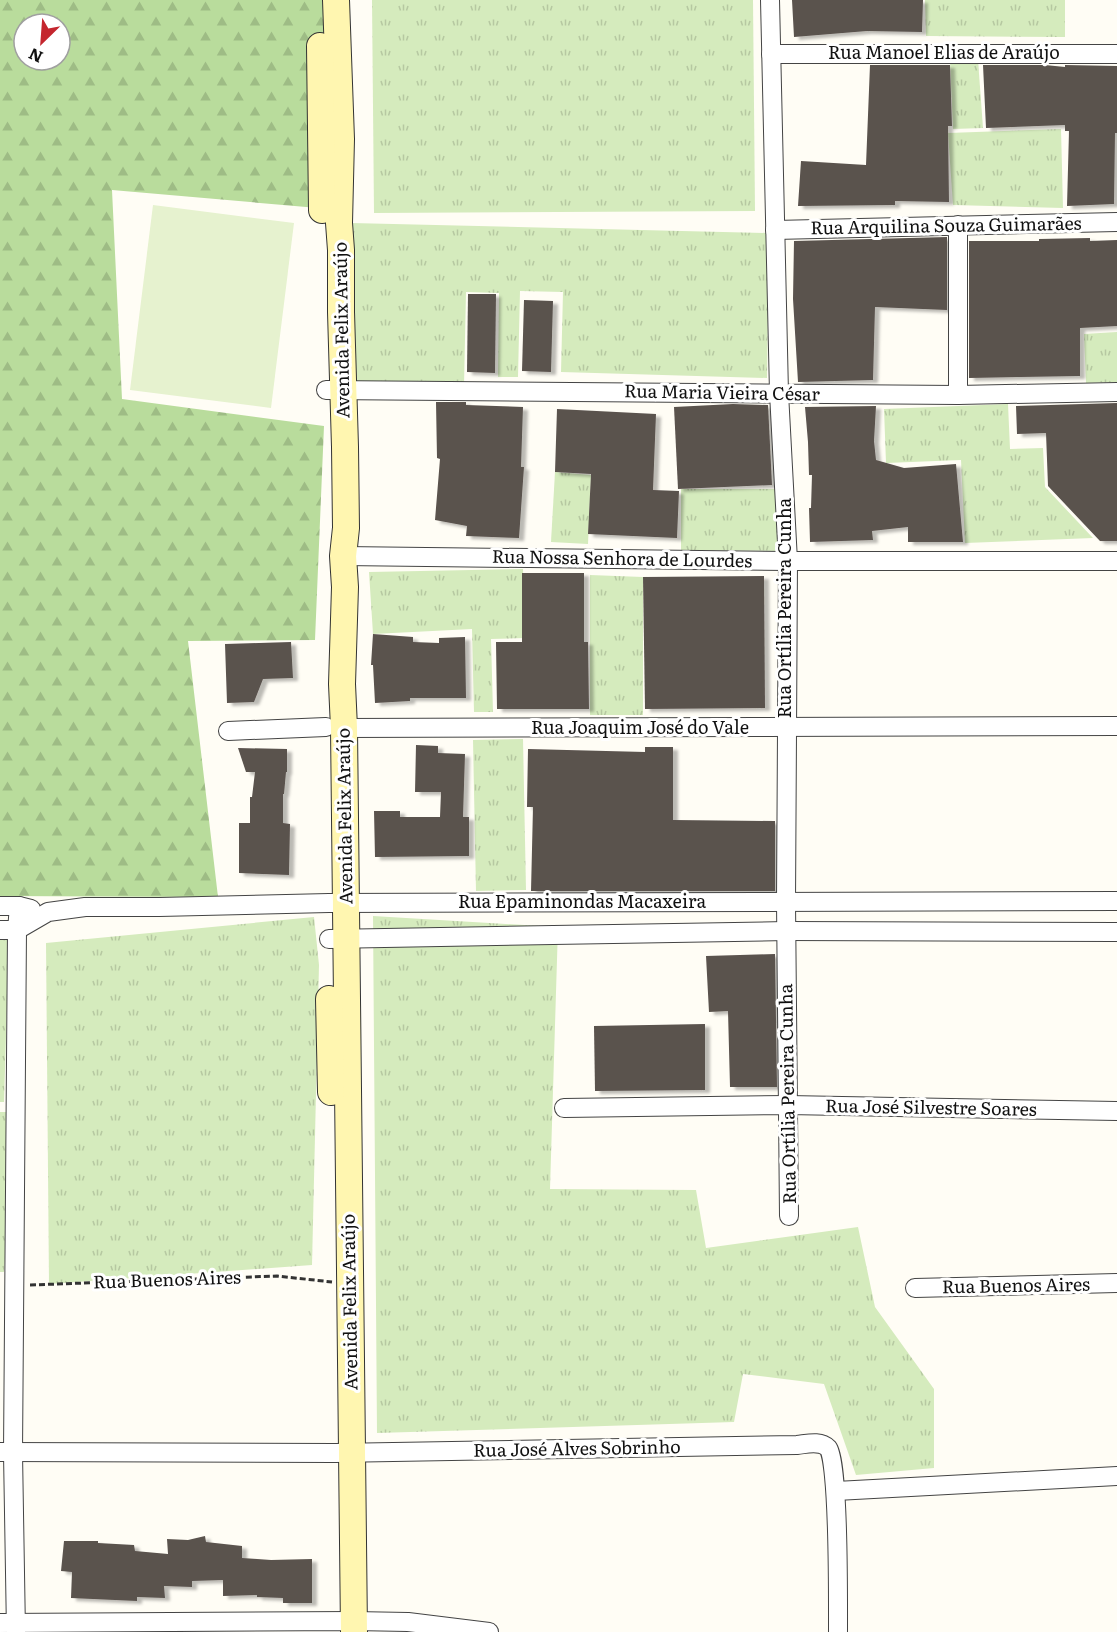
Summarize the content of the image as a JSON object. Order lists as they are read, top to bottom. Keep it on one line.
{"streets":{"main road":["Avenida Felix Araújo"],"street":["Rua Manoel Elias de Araújo","Rua Arquilina Souza Guimarães","Rua Maria Vieira César","Rua Nossa Senhora de Lourdes","Rua Ortília Pereira Cunha","Rua Joaquim José do Vale","Rua Epaminondas Macaxeira","Rua José Silvestre Soares","Rua Buenos Aires","Rua José Alves Sobrinho"]},"crossings":[["Rua Manoel Elias de Araújo","Rua Ortília Pereira Cunha"],["Rua Arquilina Souza Guimarães","Rua Ortília Pereira Cunha"],["Avenida Felix Araújo","Rua Maria Vieira César"],["Avenida Felix Araújo","Rua Nossa Senhora de Lourdes"],["Avenida Felix Araújo","Rua Joaquim José do Vale"],["Avenida Felix Araújo","Rua Epaminondas Macaxeira"],["Avenida Felix Araújo","Rua Buenos Aires"],["Avenida Felix Araújo","Rua José Alves Sobrinho"],["Rua Maria Vieira César","Rua Ortília Pereira Cunha"],["Rua Nossa Senhora de Lourdes","Rua Ortília Pereira Cunha"],["Rua Ortília Pereira Cunha","Rua Joaquim José do Vale"],["Rua Ortília Pereira Cunha","Rua Epaminondas Macaxeira"],["Rua Ortília Pereira Cunha","Rua José Silvestre Soares"]],"north":"bottom left"}
